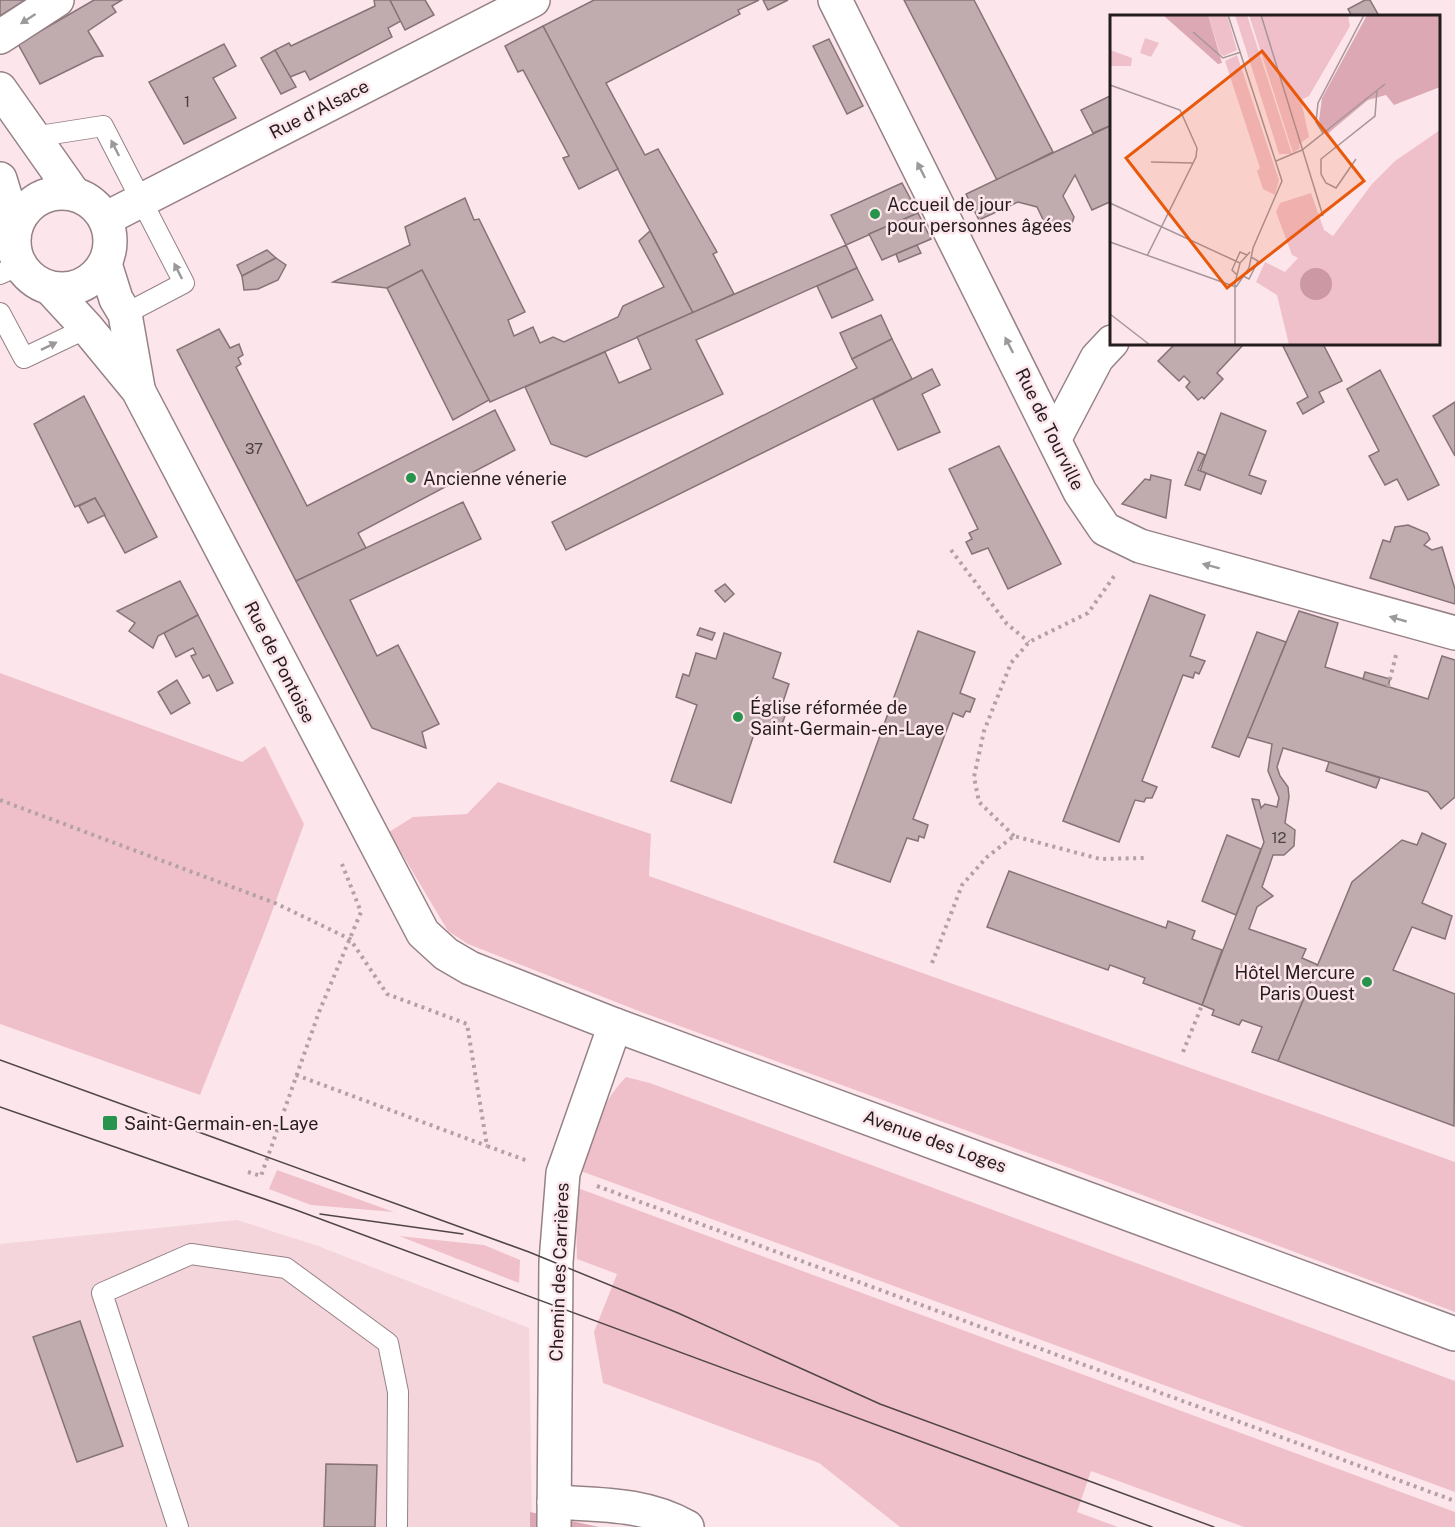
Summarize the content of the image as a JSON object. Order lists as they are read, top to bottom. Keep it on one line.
{"streets":{"main road":["Rue d'Alsace","Rue de Tourville","Rue de Pontoise","Avenue des Loges","Chemin des Carrières"]},"crossings":[["Rue d'Alsace","Rue de Pontoise"],["Rue de Pontoise","Avenue des Loges"],["Avenue des Loges","Chemin des Carrières"]],"one_way":["Rue de Tourville"],"places":{"other":["Accueil de jour pour personnes âgées","Ancienne vénerie","Église réformée de Saint-Germain-en-Laye","Hôtel Mercure Paris Ouest"],"transit":["Saint-Germain-en-Laye"]},"house_numbers":["1","37","12"]}
